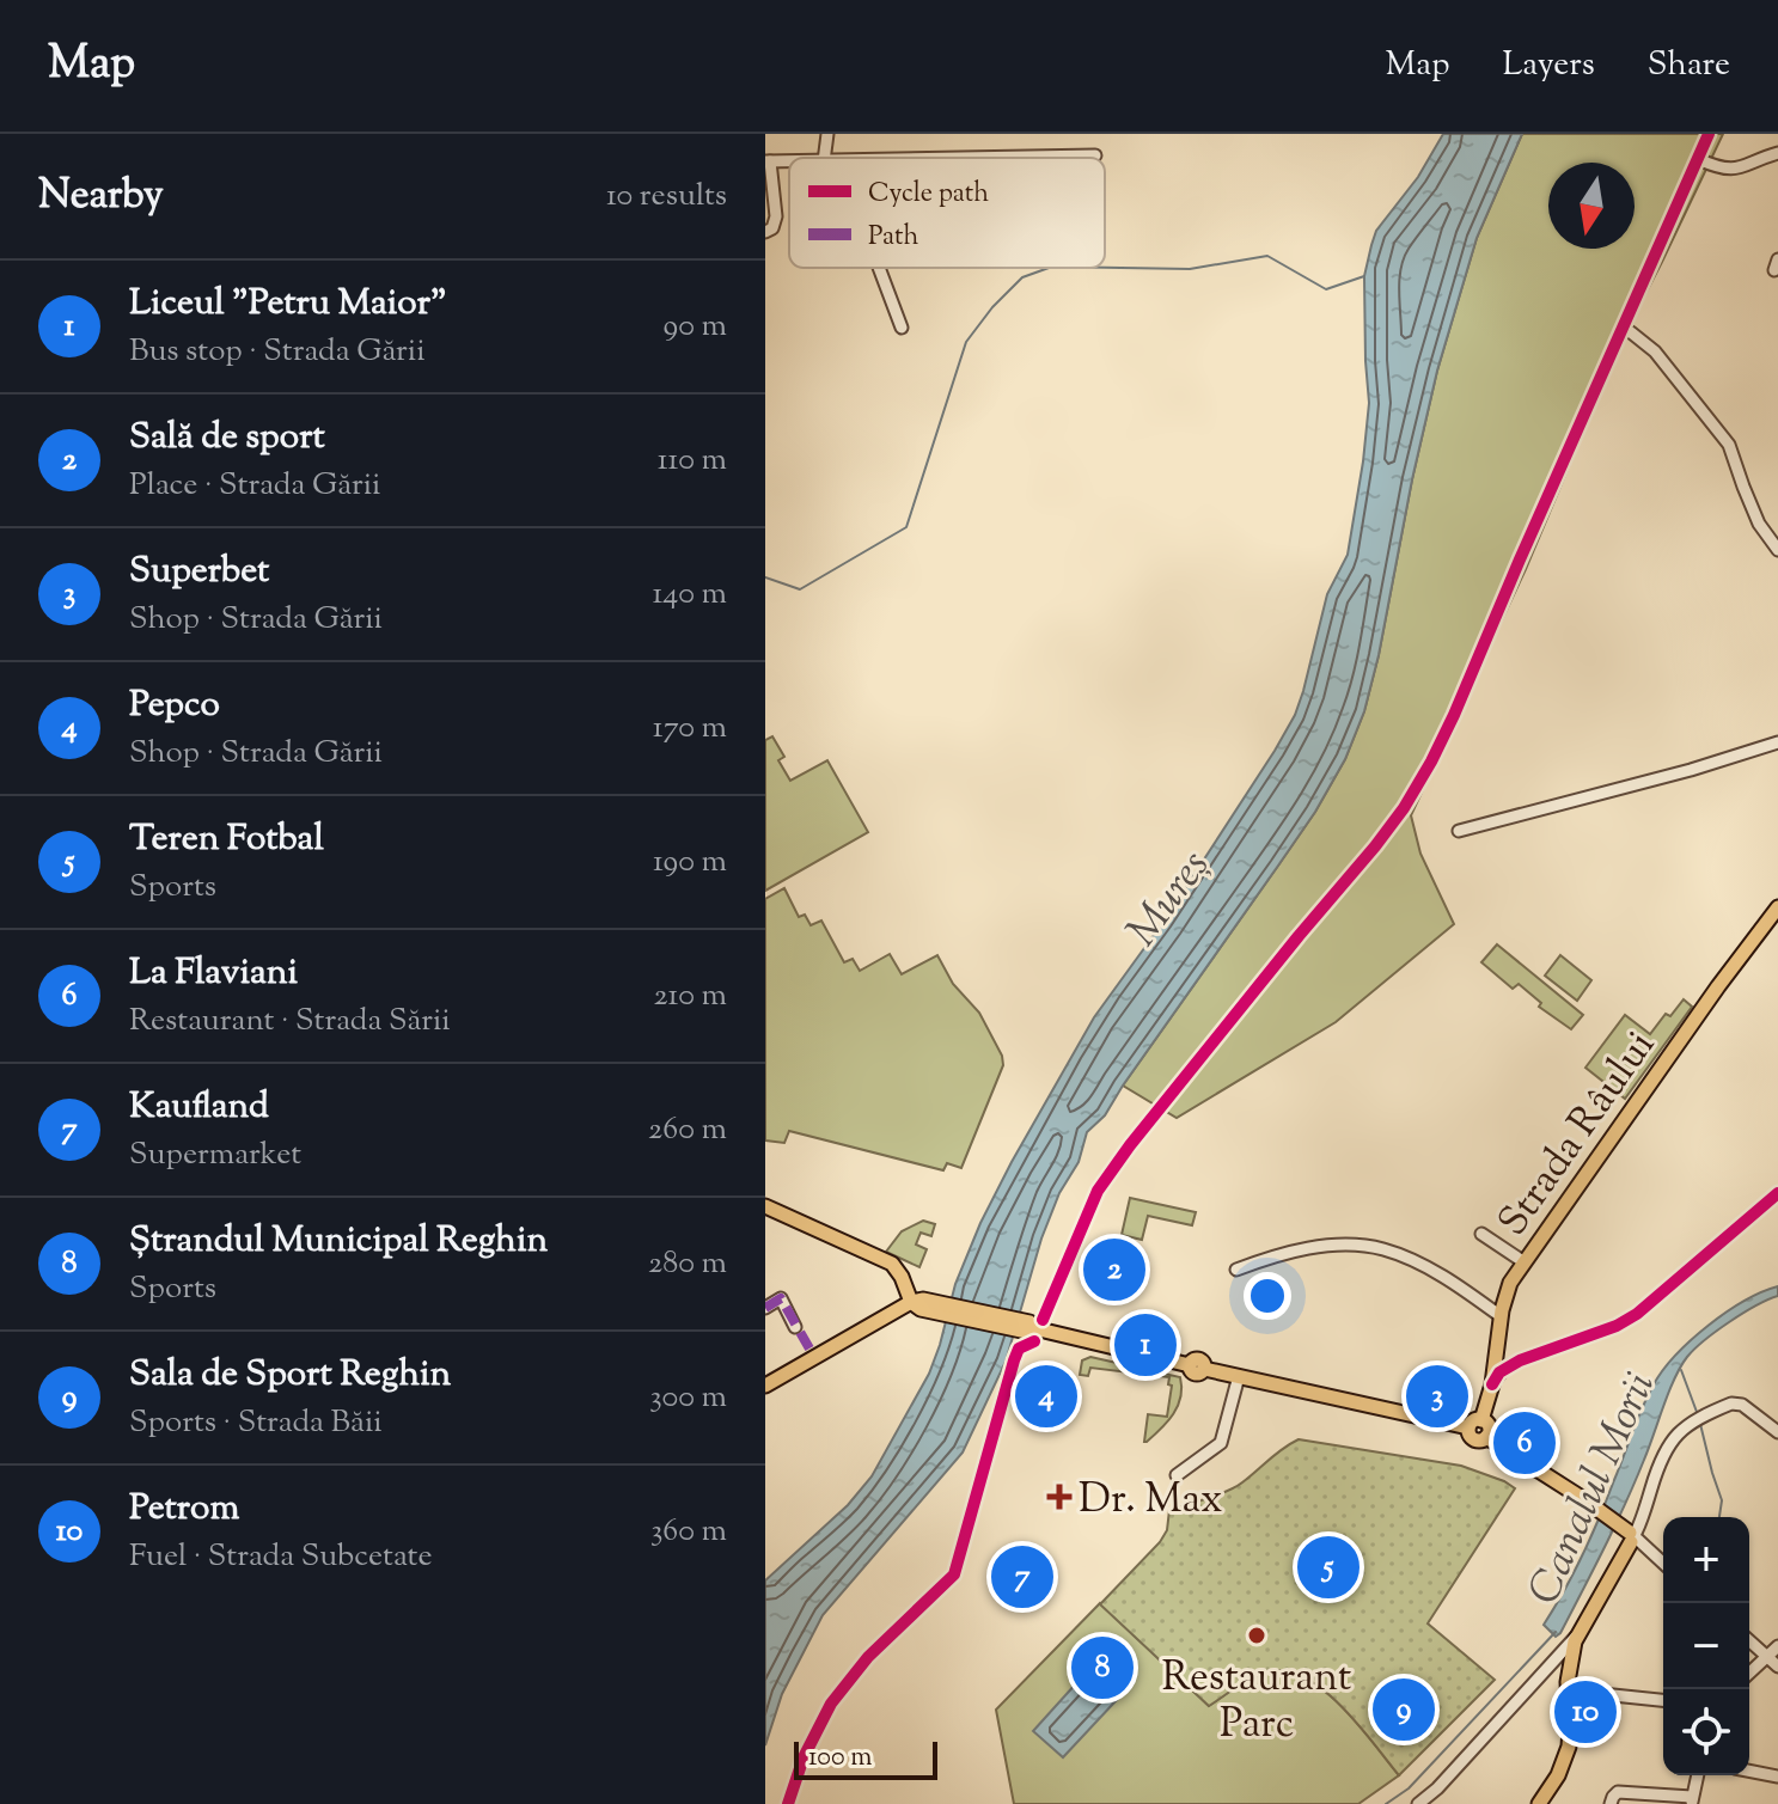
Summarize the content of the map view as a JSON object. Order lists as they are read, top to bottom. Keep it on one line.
{"streets":{"main road":["Strada Râului"]},"water":["Mureș","Canalul Morii"],"places":{"health":["Dr. Max"],"other":["Restaurant Parc"]},"legend":["Cycle path","Path"],"scale_bar":"100 m","north":"bottom","page":{"header":"Map","nav":["Map","Layers","Share"],"heading":["Nearby","10 results"],"list":[{"mark":"1","name":"Liceul \"Petru Maior\"","note":"Bus stop · Strada Gării","value":"90 m"},{"mark":"2","name":"Sală de sport","note":"Place · Strada Gării","value":"110 m"},{"mark":"3","name":"Superbet","note":"Shop · Strada Gării","value":"140 m"},{"mark":"4","name":"Pepco","note":"Shop · Strada Gării","value":"170 m"},{"mark":"5","name":"Teren Fotbal","note":"Sports","value":"190 m"},{"mark":"6","name":"La Flaviani","note":"Restaurant · Strada Sării","value":"210 m"},{"mark":"7","name":"Kaufland","note":"Supermarket","value":"260 m"},{"mark":"8","name":"Ștrandul Municipal Reghin","note":"Sports","value":"280 m"},{"mark":"9","name":"Sala de Sport Reghin","note":"Sports · Strada Băii","value":"300 m"},{"mark":"10","name":"Petrom","note":"Fuel · Strada Subcetate","value":"360 m"}],"pins":["2","1","3","4","6","5","7","8","9","10"],"map_buttons":["+","−"],"scale":"100 m"}}
